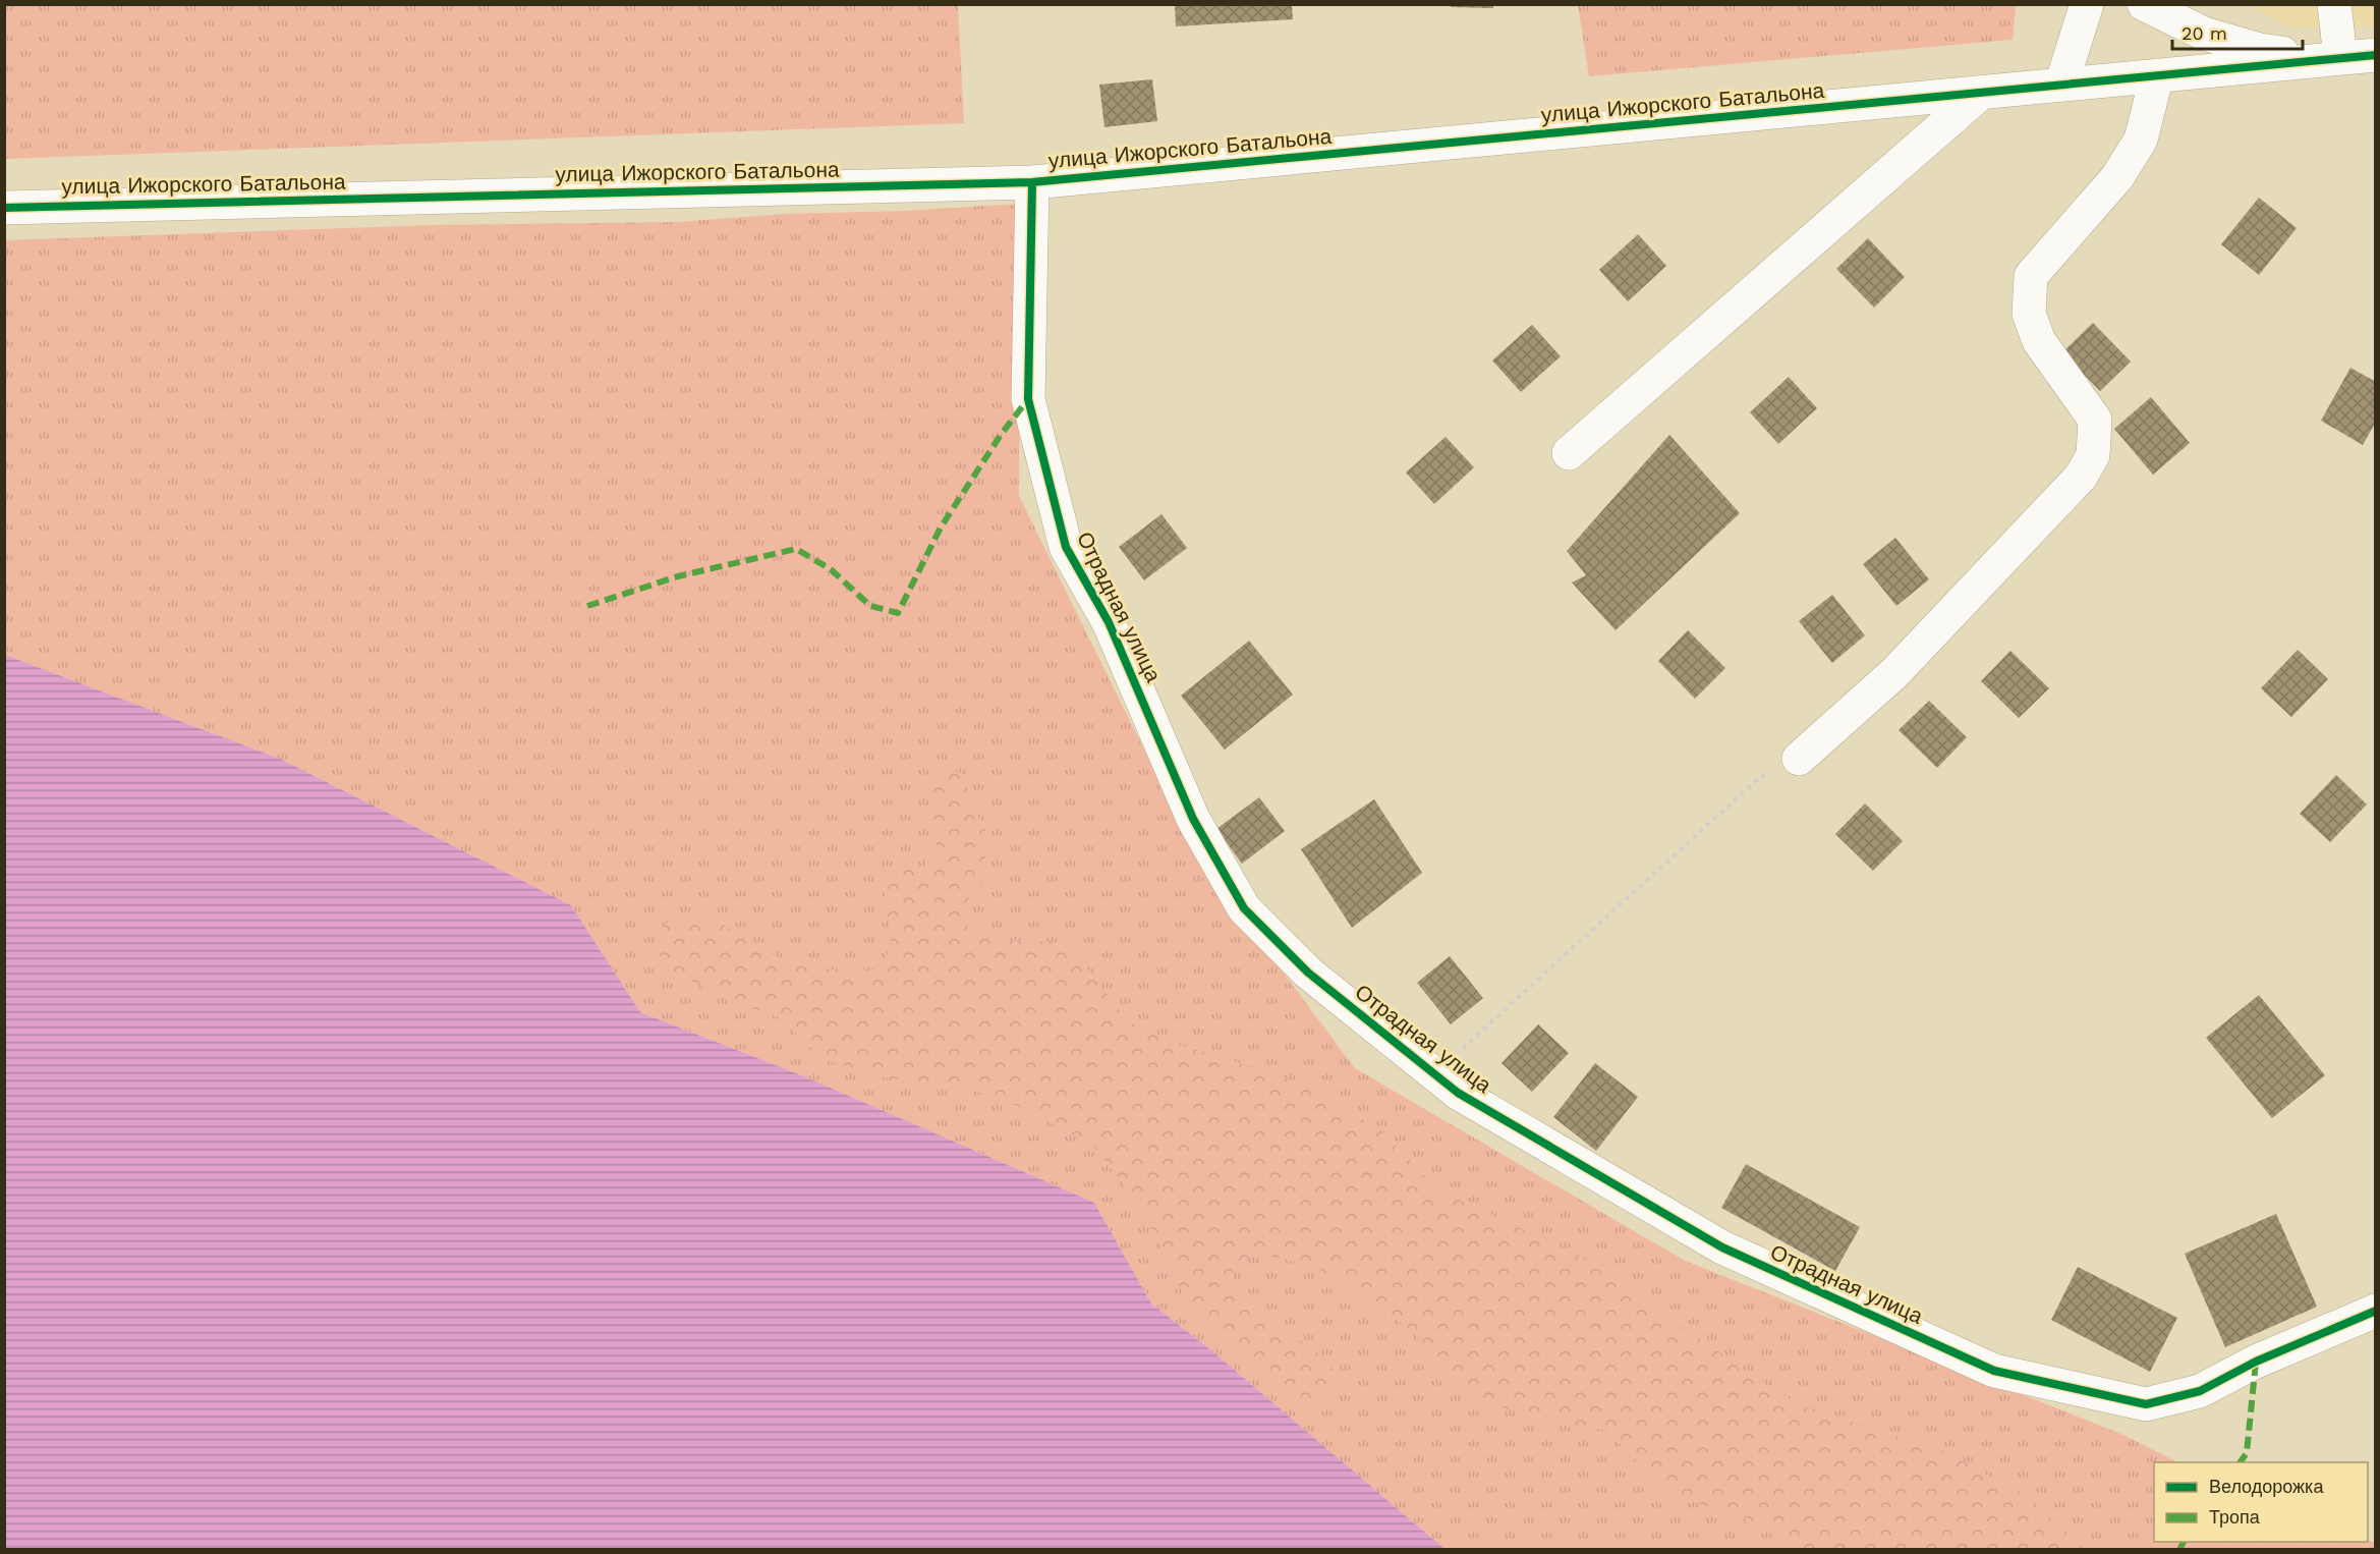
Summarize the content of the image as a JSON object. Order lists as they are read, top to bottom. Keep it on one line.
{"streets":{"street":["улица Ижорского Батальона","Отрадная улица"]},"crossings":[["улица Ижорского Батальона","Отрадная улица"]],"legend":["Велодорожка","Тропа"],"scale_bar":"20 m"}
